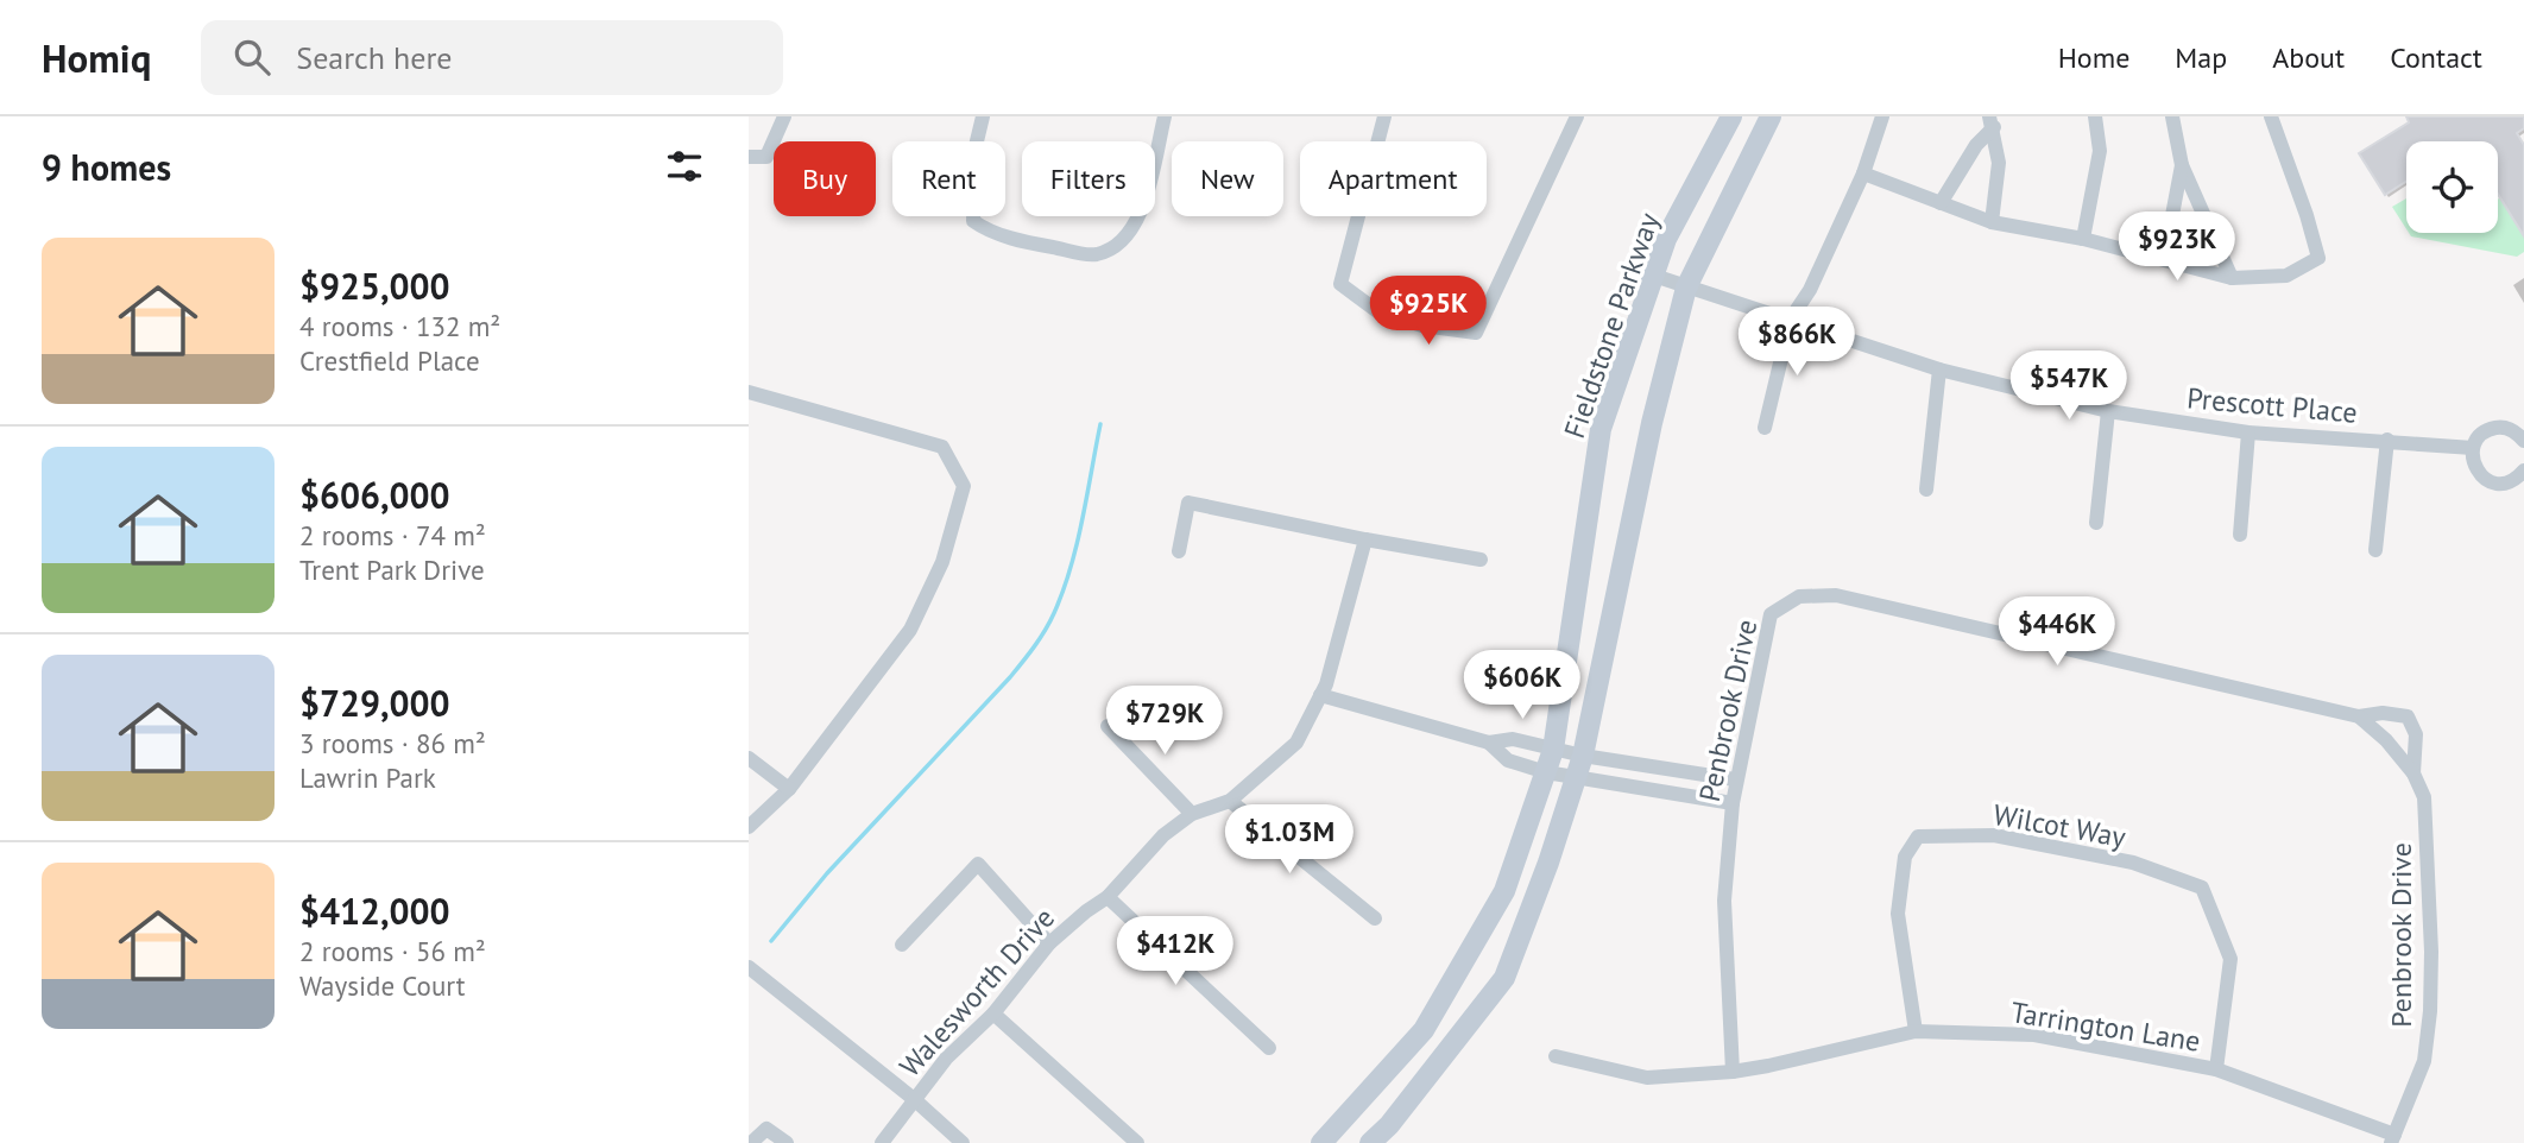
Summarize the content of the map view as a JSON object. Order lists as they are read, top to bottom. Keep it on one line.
{"streets":{"street":["Fieldstone Parkway","Prescott Place","Penbrook Drive","Wilcot Way","Walesworth Drive","Tarrington Lane"]},"crossings":[["Fieldstone Parkway","Prescott Place"],["Penbrook Drive","Tarrington Lane"],["Wilcot Way","Tarrington Lane"]],"page":{"header":"Homiq","search":"Search here","nav":["Home","Map","About","Contact"],"heading":"9 homes","chip":["Buy","Rent","Filters","New","Apartment"],"price":["$923K","$925K","$866K","$547K","$446K","$606K","$729K","$1.03M","$412K"],"list":[{"name":"$925,000","note":"4 rooms · 132 m² · Crestfield Place"},{"name":"$606,000","note":"2 rooms · 74 m² · Trent Park Drive"},{"name":"$729,000","note":"3 rooms · 86 m² · Lawrin Park"},{"name":"$412,000","note":"2 rooms · 56 m² · Wayside Court"}]}}
